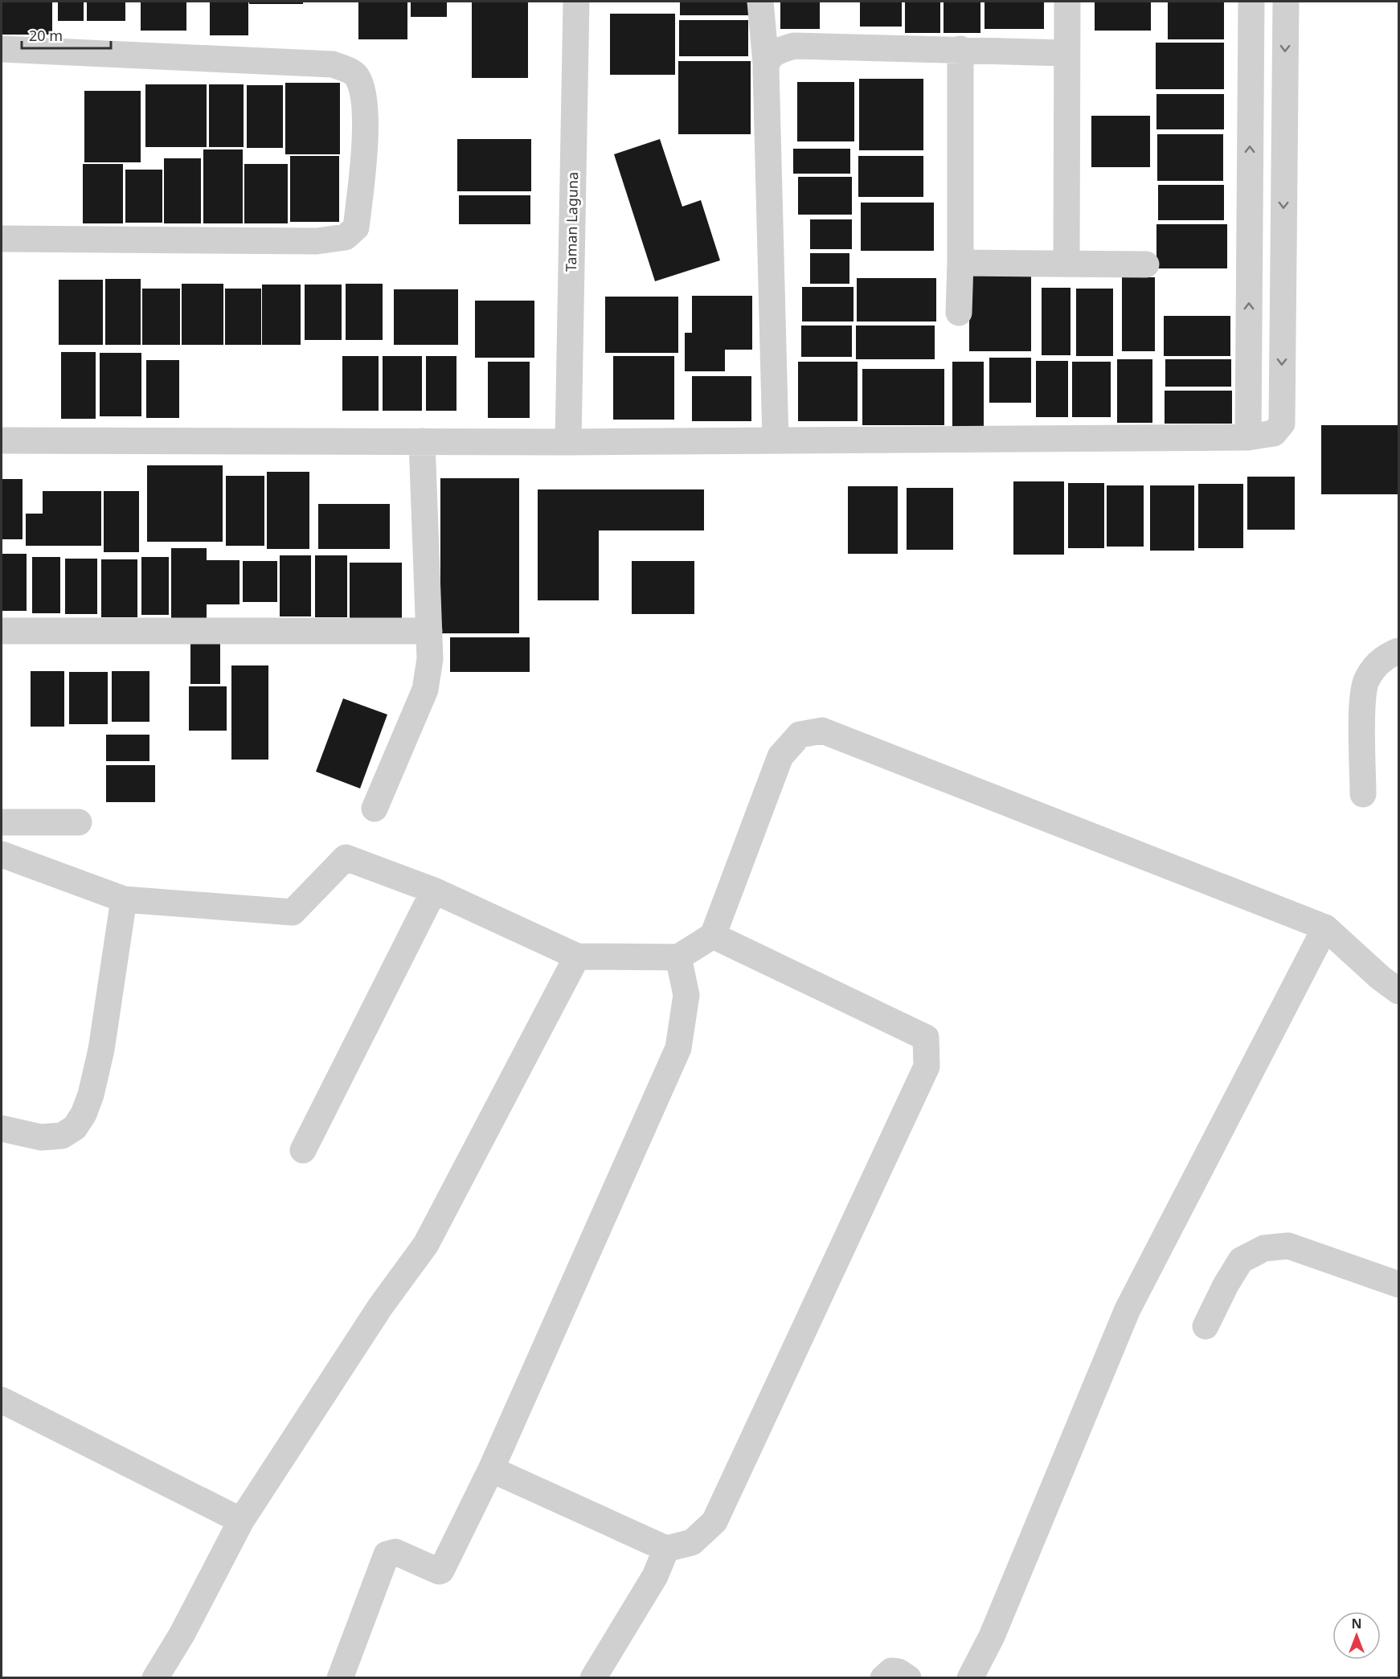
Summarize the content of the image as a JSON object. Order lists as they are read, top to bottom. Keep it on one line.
{"streets":{"street":["Taman Laguna"]},"scale_bar":"20 m","north":"top"}
